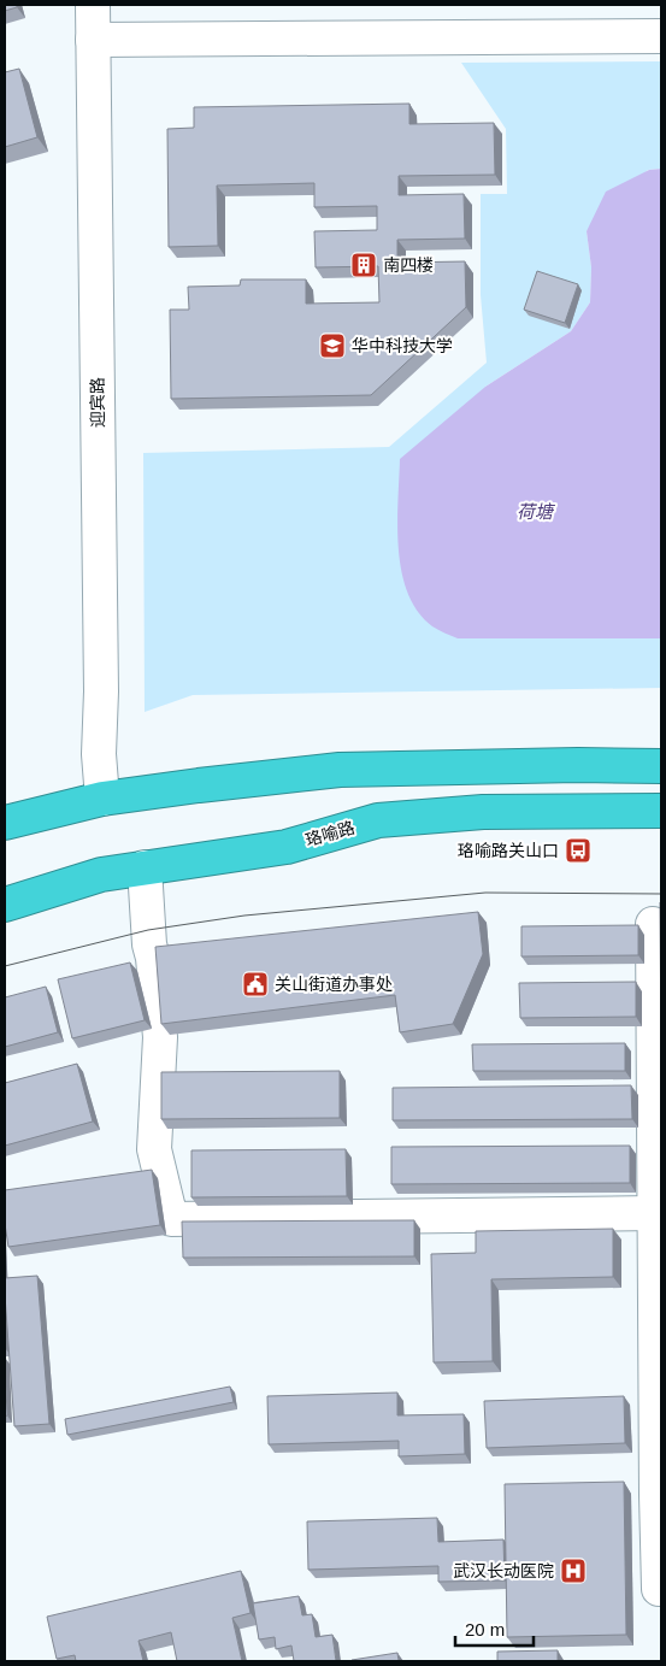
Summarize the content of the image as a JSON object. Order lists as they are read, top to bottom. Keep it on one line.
{"streets":{"highway":["珞喻路"],"street":["迎宾路"]},"water":["荷塘"],"places":{"building":["南四楼"],"school or university":["华中科技大学"],"bus stop":["珞喻路关山口"],"public building":["关山街道办事处"],"hospital":["武汉长动医院"]},"scale_bar":"20 m"}
